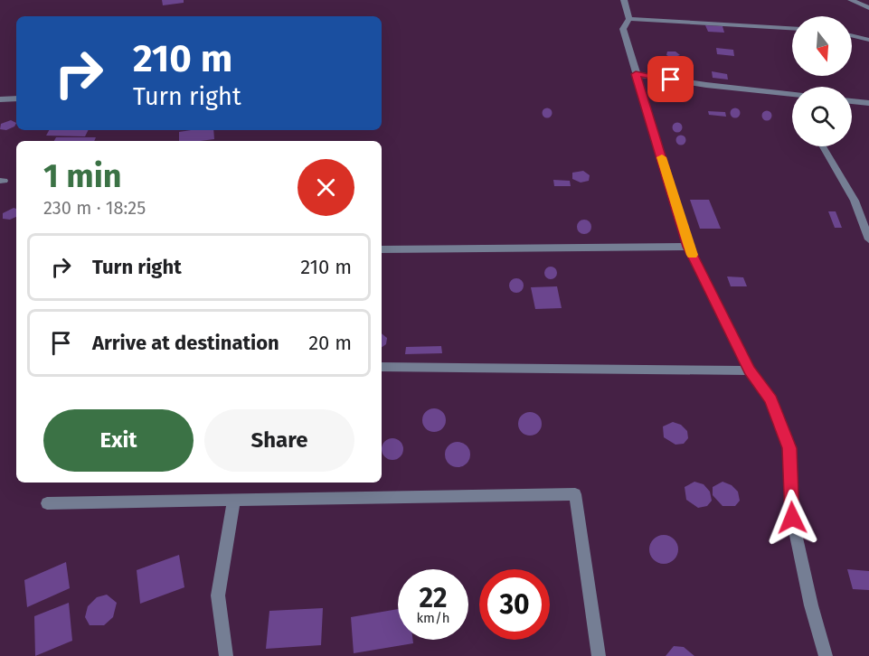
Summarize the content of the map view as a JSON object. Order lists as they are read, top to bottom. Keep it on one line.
{"north":"bottom","page":{"turn":["210 m","Turn right"],"heading":["1 min","230 m · 18:25"],"list":[{"name":"Turn right","value":"210 m"},{"name":"Arrive at destination","value":"20 m"}],"buttons":["Exit","Share"],"speed":"22 km/h","limit":"30"}}
